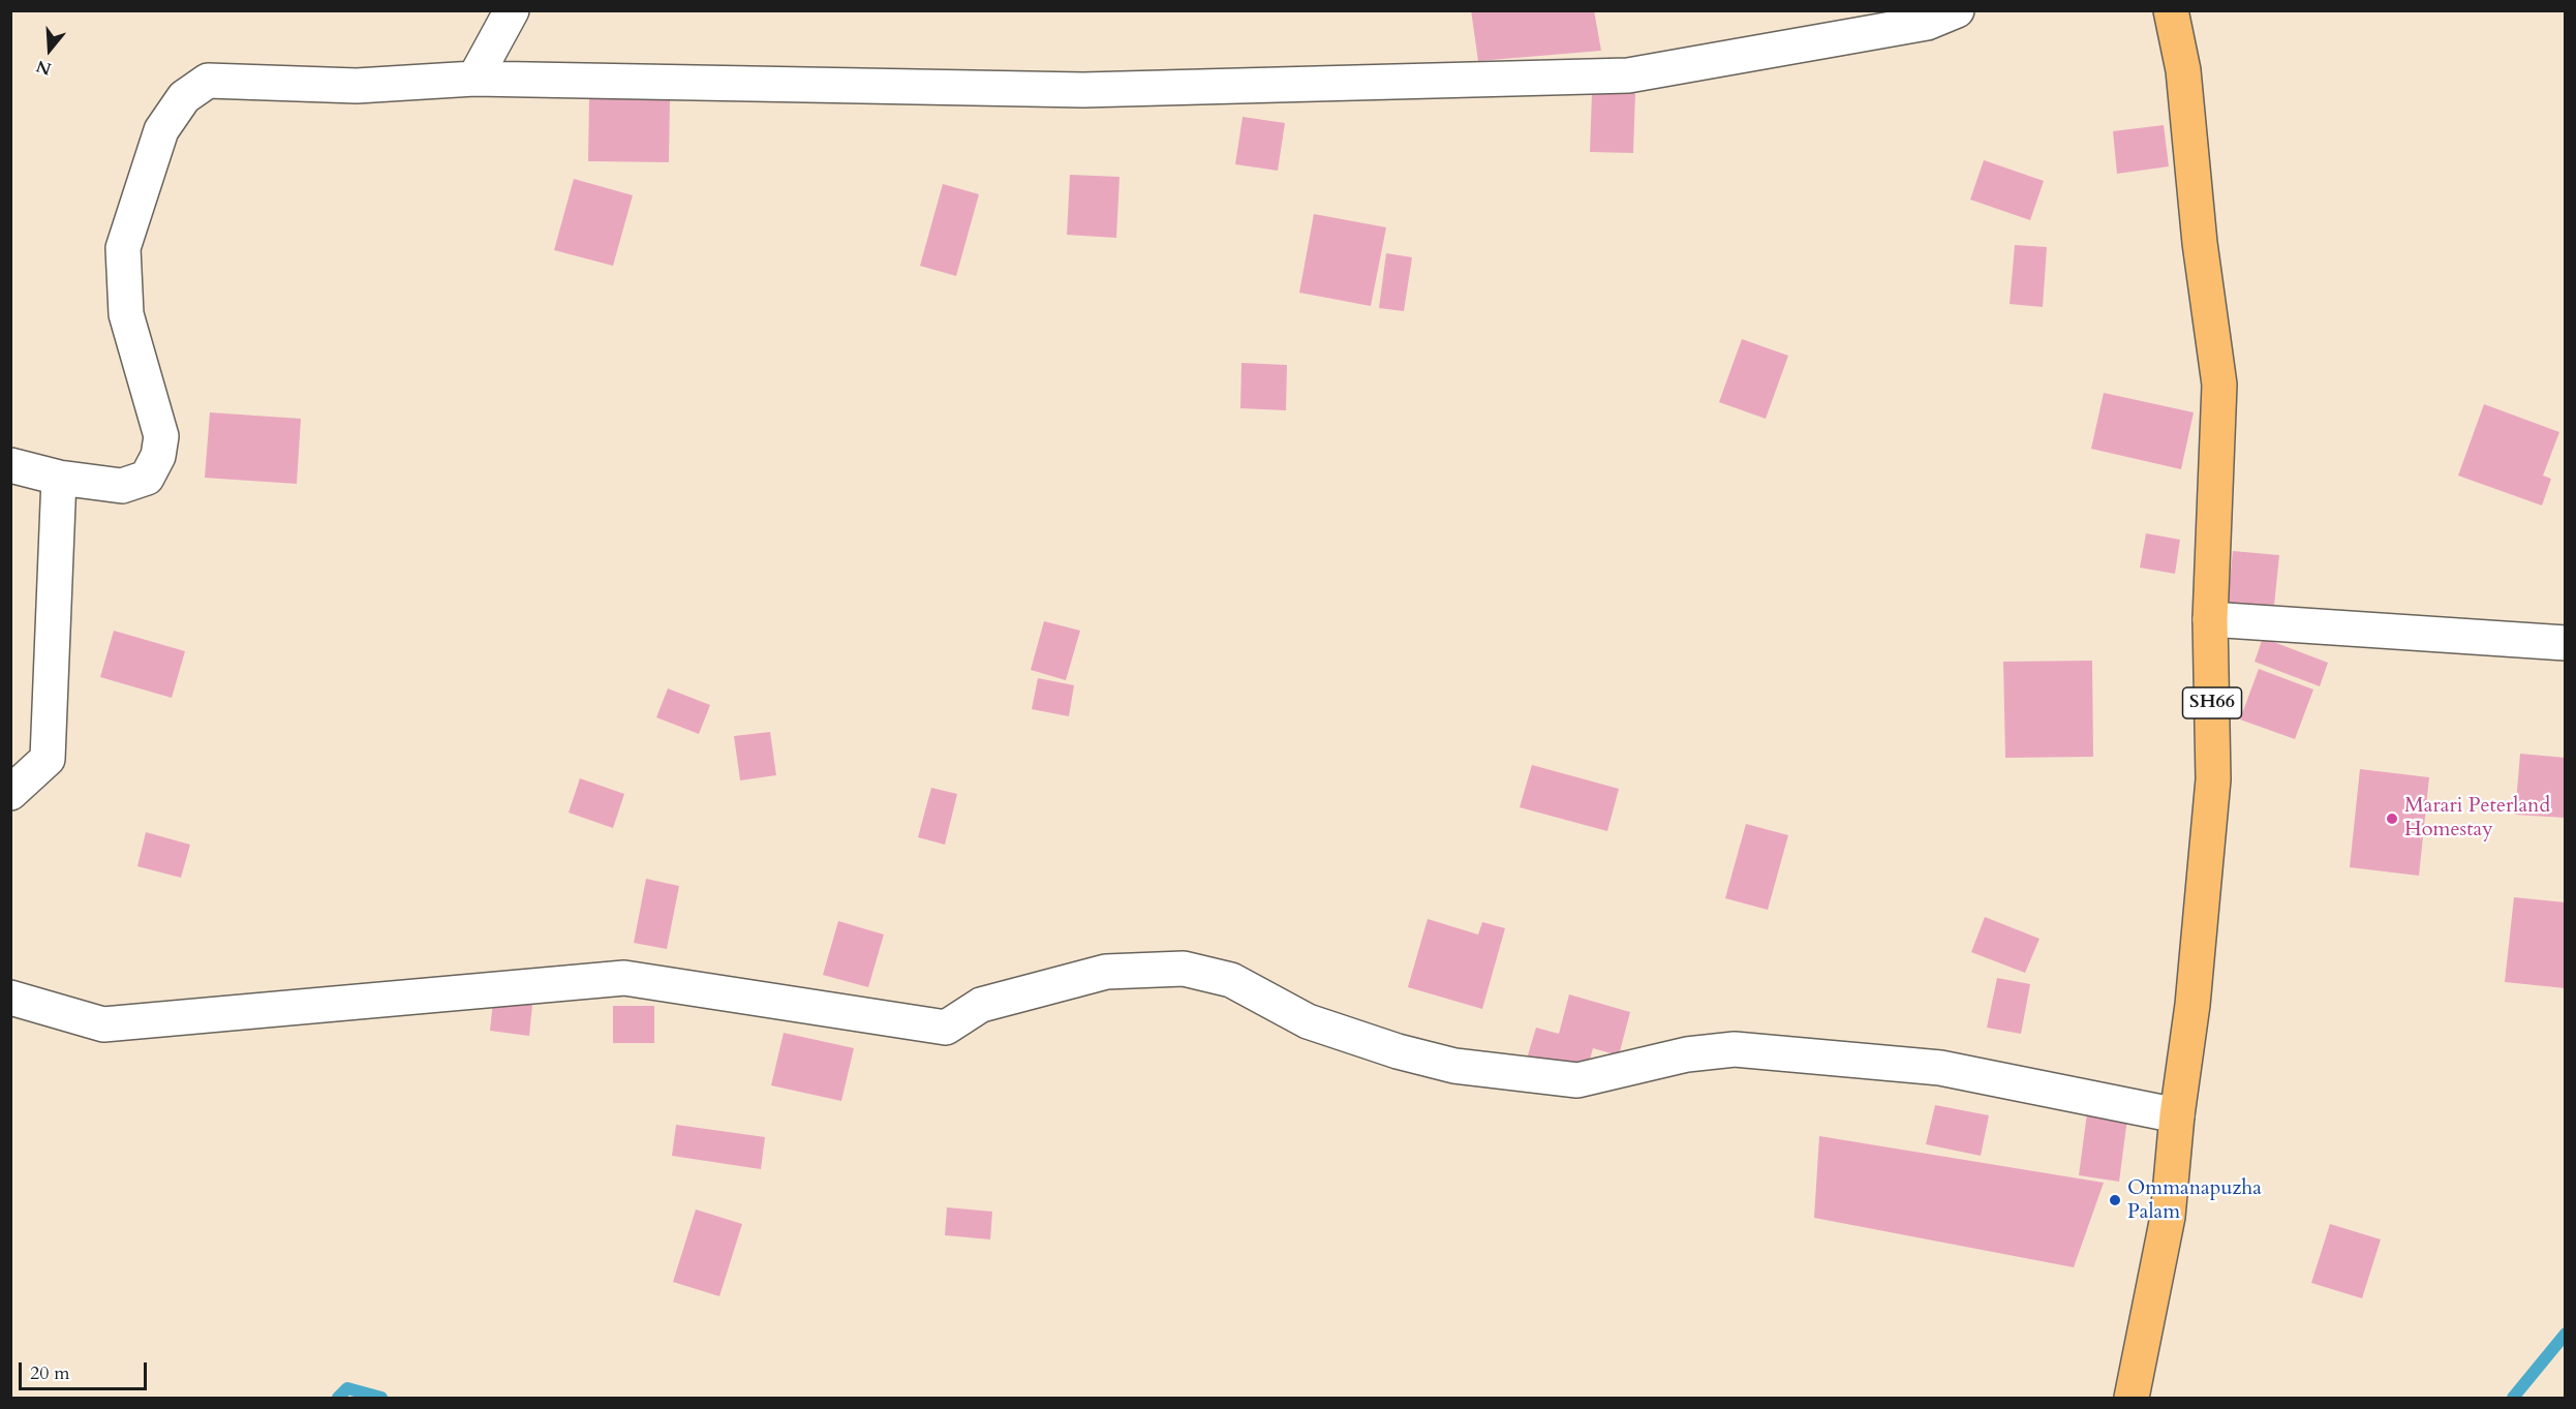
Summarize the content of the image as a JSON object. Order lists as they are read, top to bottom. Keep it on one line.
{"streets":{"main road":["SH66"]},"places":["Marari Peterland Homestay","Ommanapuzha Palam"],"scale_bar":"20 m","north":"bottom"}
